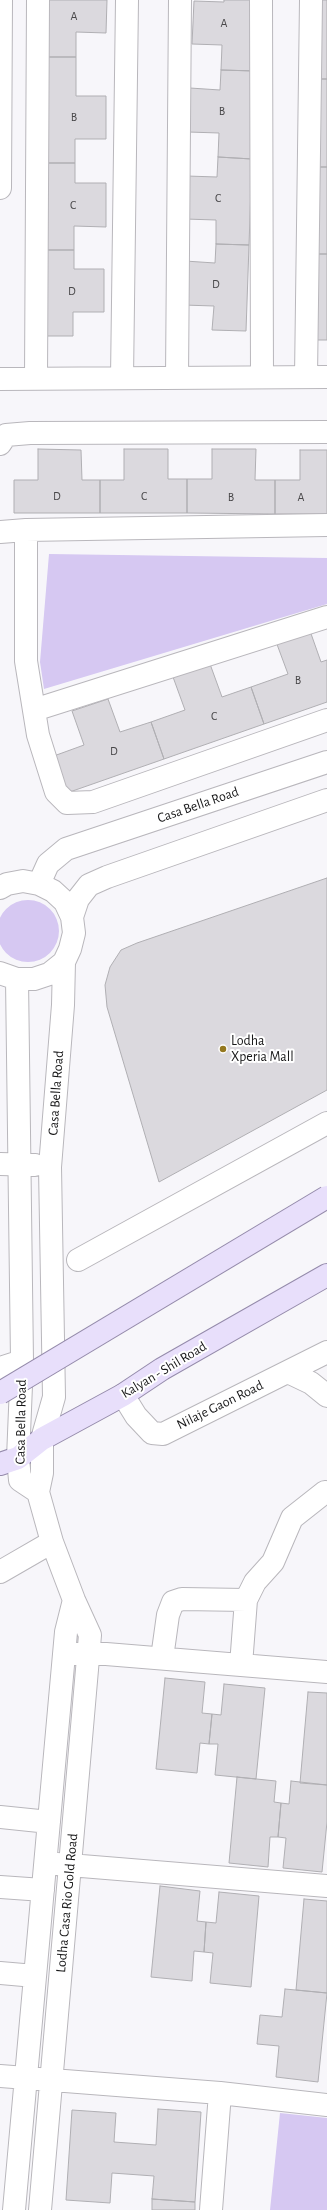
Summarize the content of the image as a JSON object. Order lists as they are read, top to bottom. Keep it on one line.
{"streets":{"main road":["Kalyan - Shil Road"],"street":["Casa Bella Road","Nilaje Gaon Road","Lodha Casa Rio Gold Road"]},"crossings":[["Casa Bella Road","Kalyan - Shil Road"],["Casa Bella Road","Lodha Casa Rio Gold Road"],["Kalyan - Shil Road","Nilaje Gaon Road"]],"places":["Lodha Xperia Mall"],"house_numbers":["A","A","B","B","C","C","D","D","D","C","B","A","B","C","D"]}
